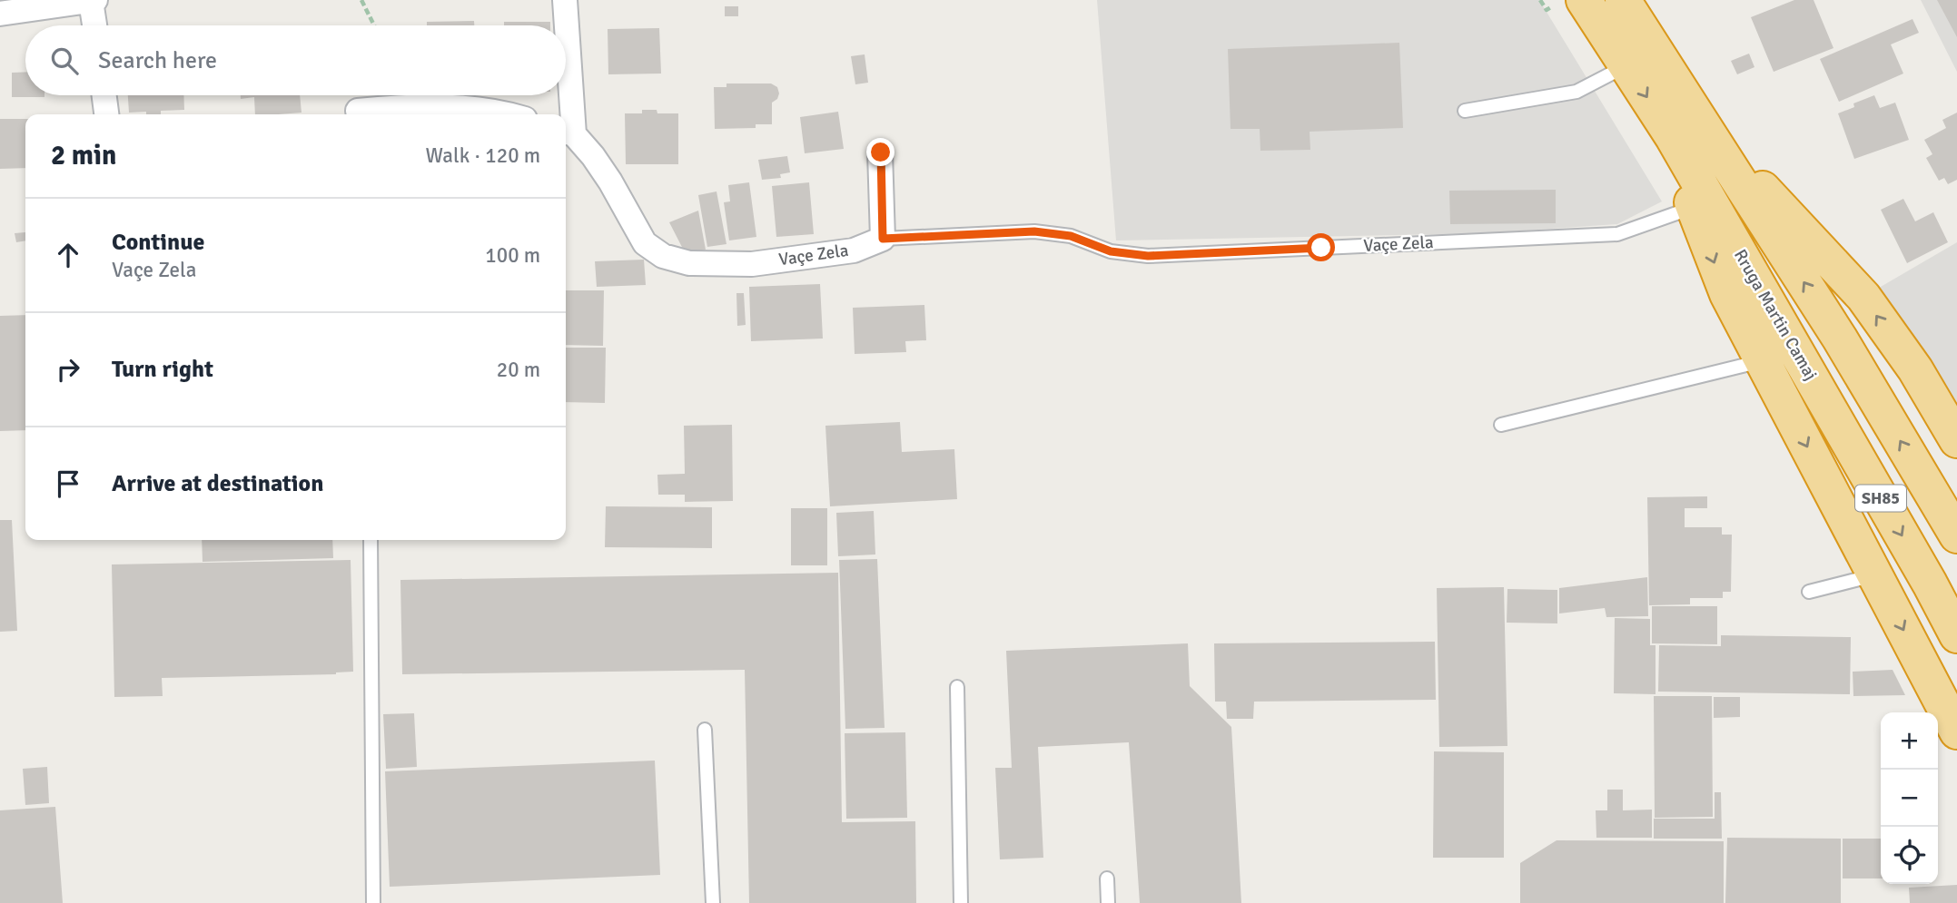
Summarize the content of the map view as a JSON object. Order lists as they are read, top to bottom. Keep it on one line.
{"streets":{"highway":["Rruga Martin Camaj","SH85"],"street":["Vaçe Zela"]},"page":{"search":"Search here","heading":["2 min","Walk · 120 m"],"list":[["Continue","Vaçe Zela","100 m"],["Turn right","20 m"],"Arrive at destination"],"map_buttons":["+","−"]}}
